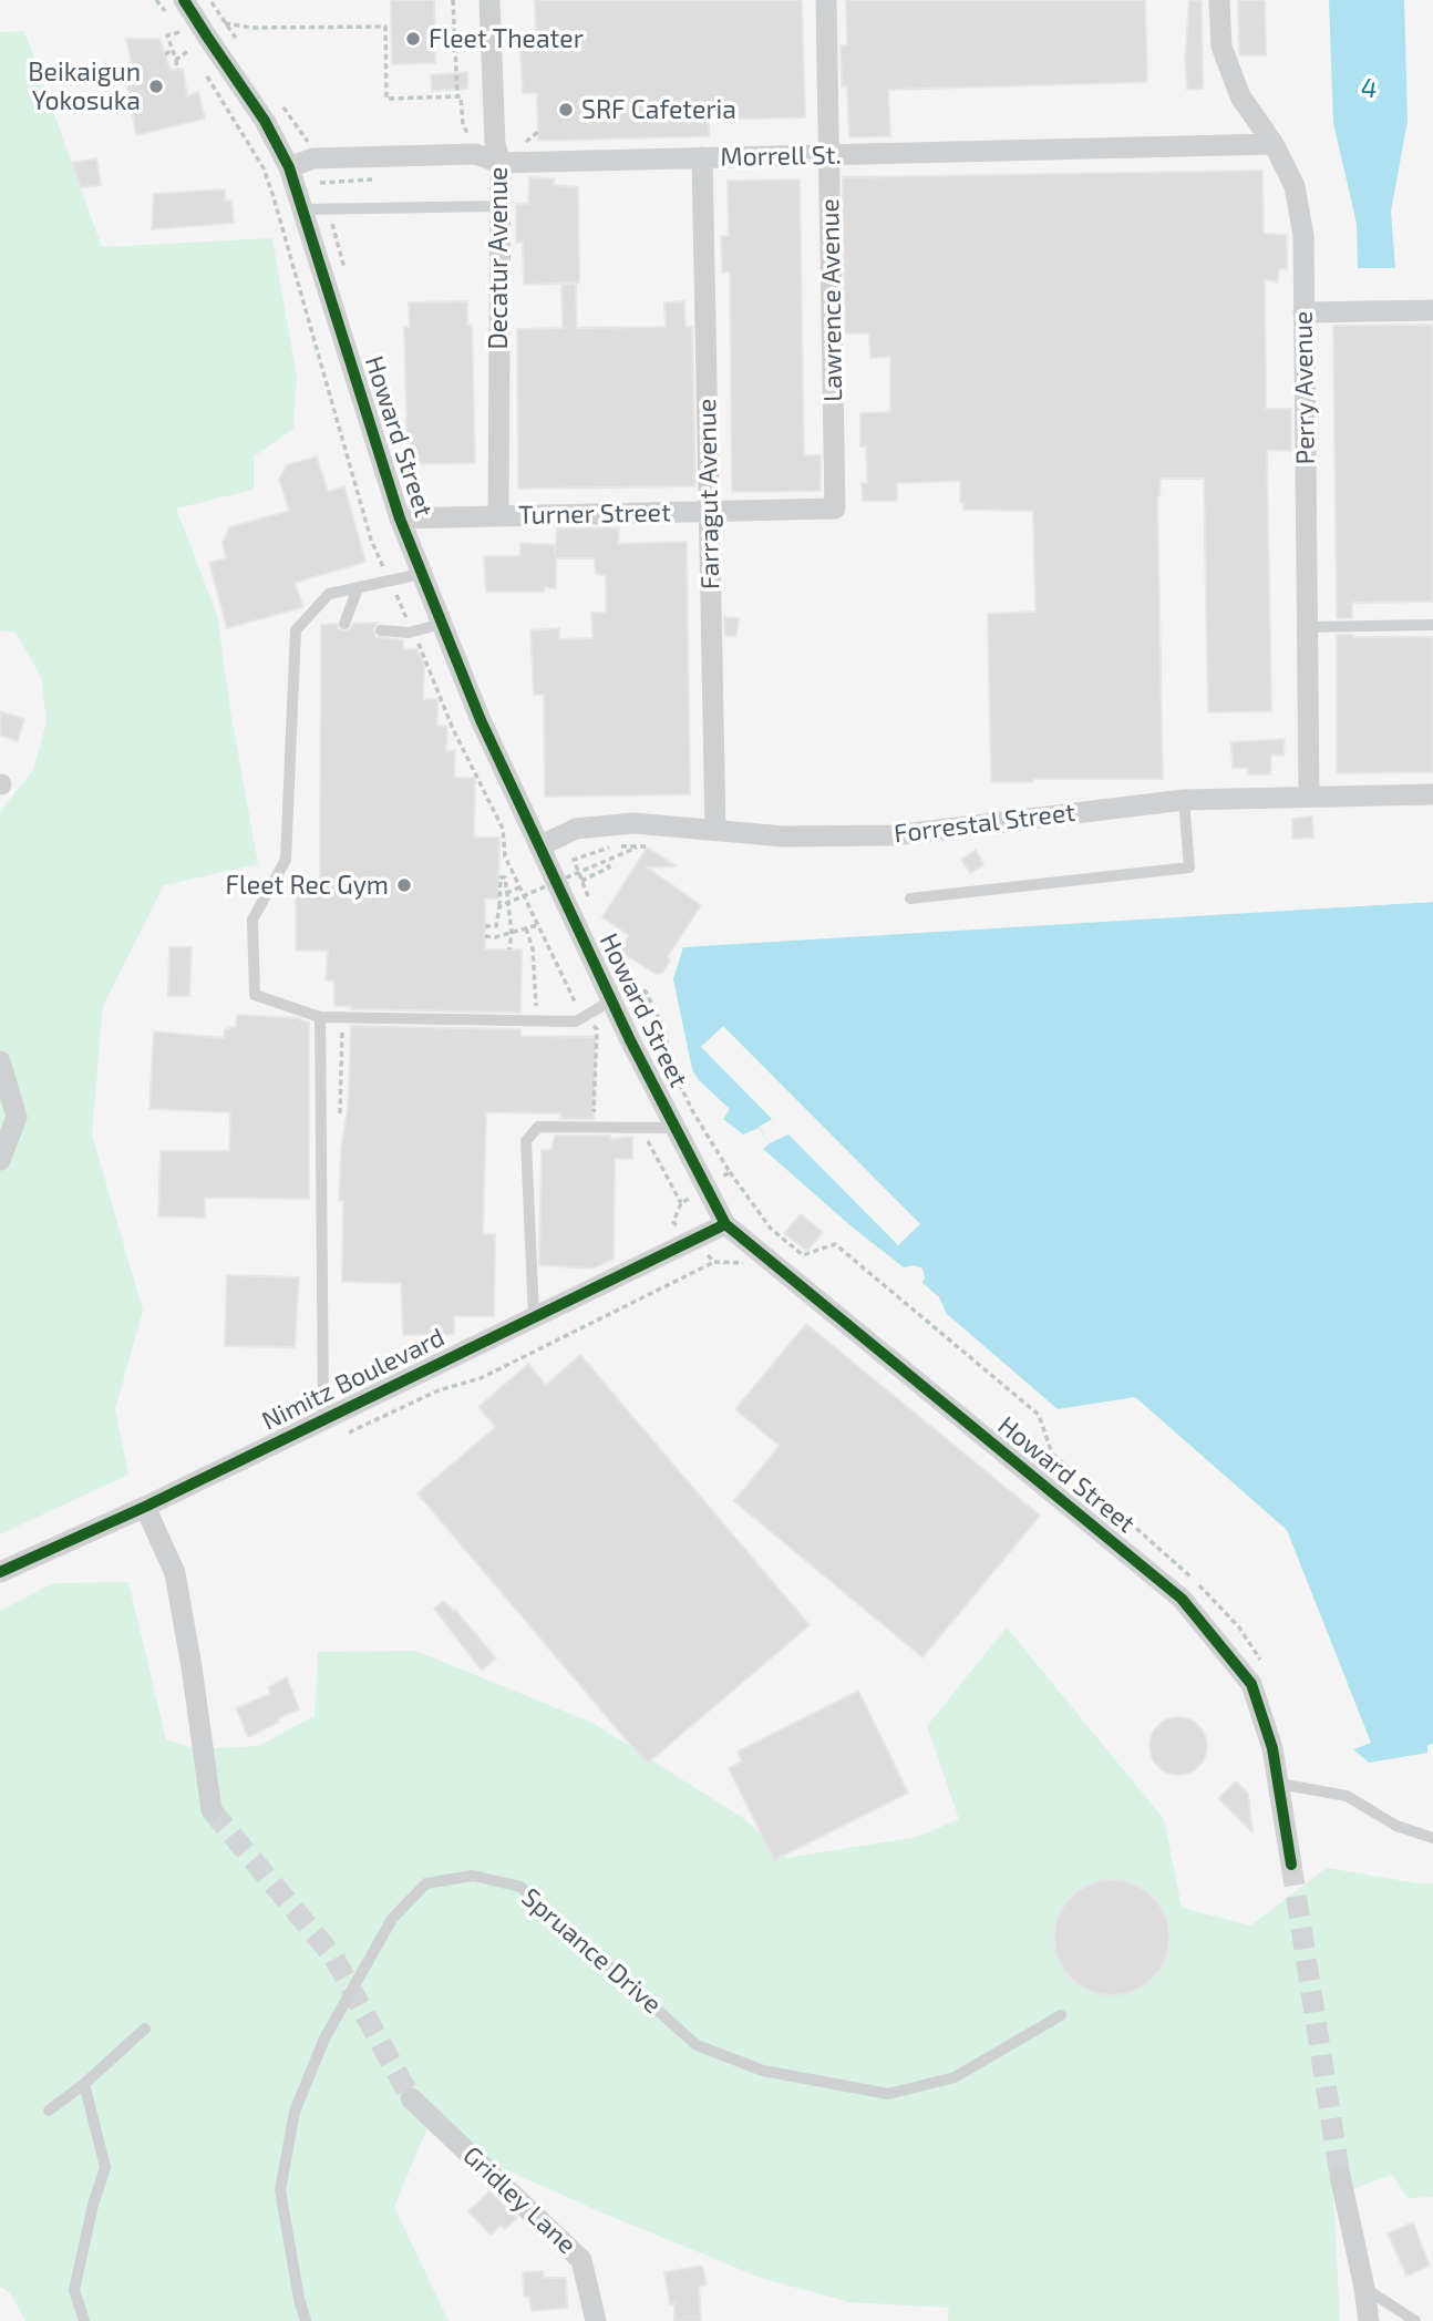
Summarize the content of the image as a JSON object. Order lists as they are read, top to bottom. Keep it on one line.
{"streets":{"street":["Morrell St.","Decatur Avenue","Lawrence Avenue","Perry Avenue","Howard Street","Farragut Avenue","Turner Street","Forrestal Street","Nimitz Boulevard","Gridley Lane"],"lane":["Spruance Drive"]},"crossings":[["Morrell St.","Decatur Avenue"],["Morrell St.","Lawrence Avenue"],["Morrell St.","Perry Avenue"],["Morrell St.","Howard Street"],["Morrell St.","Farragut Avenue"],["Decatur Avenue","Turner Street"],["Lawrence Avenue","Turner Street"],["Perry Avenue","Forrestal Street"],["Howard Street","Turner Street"],["Howard Street","Forrestal Street"],["Howard Street","Nimitz Boulevard"],["Farragut Avenue","Turner Street"],["Farragut Avenue","Forrestal Street"]],"water":["4"],"places":["Fleet Theater","Beikaigun Yokosuka","SRF Cafeteria","Fleet Rec Gym"]}
